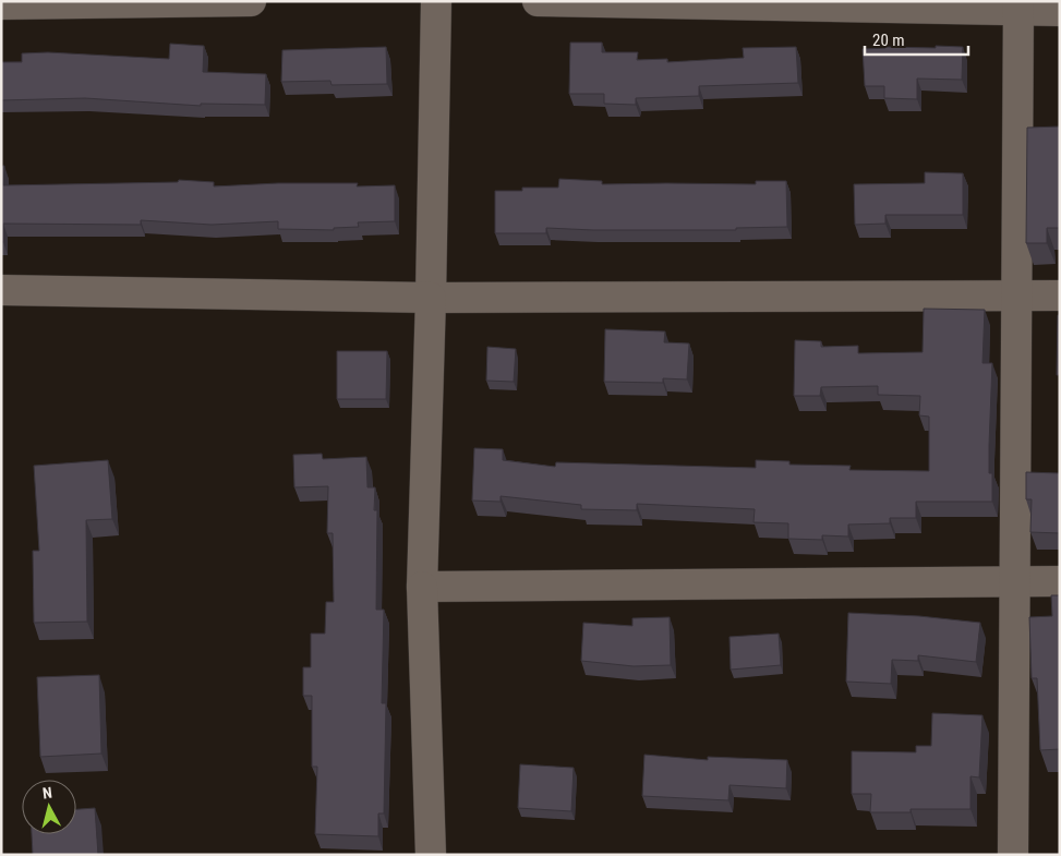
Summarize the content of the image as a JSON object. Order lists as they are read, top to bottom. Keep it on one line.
{"scale_bar":"20 m","north":"top"}
